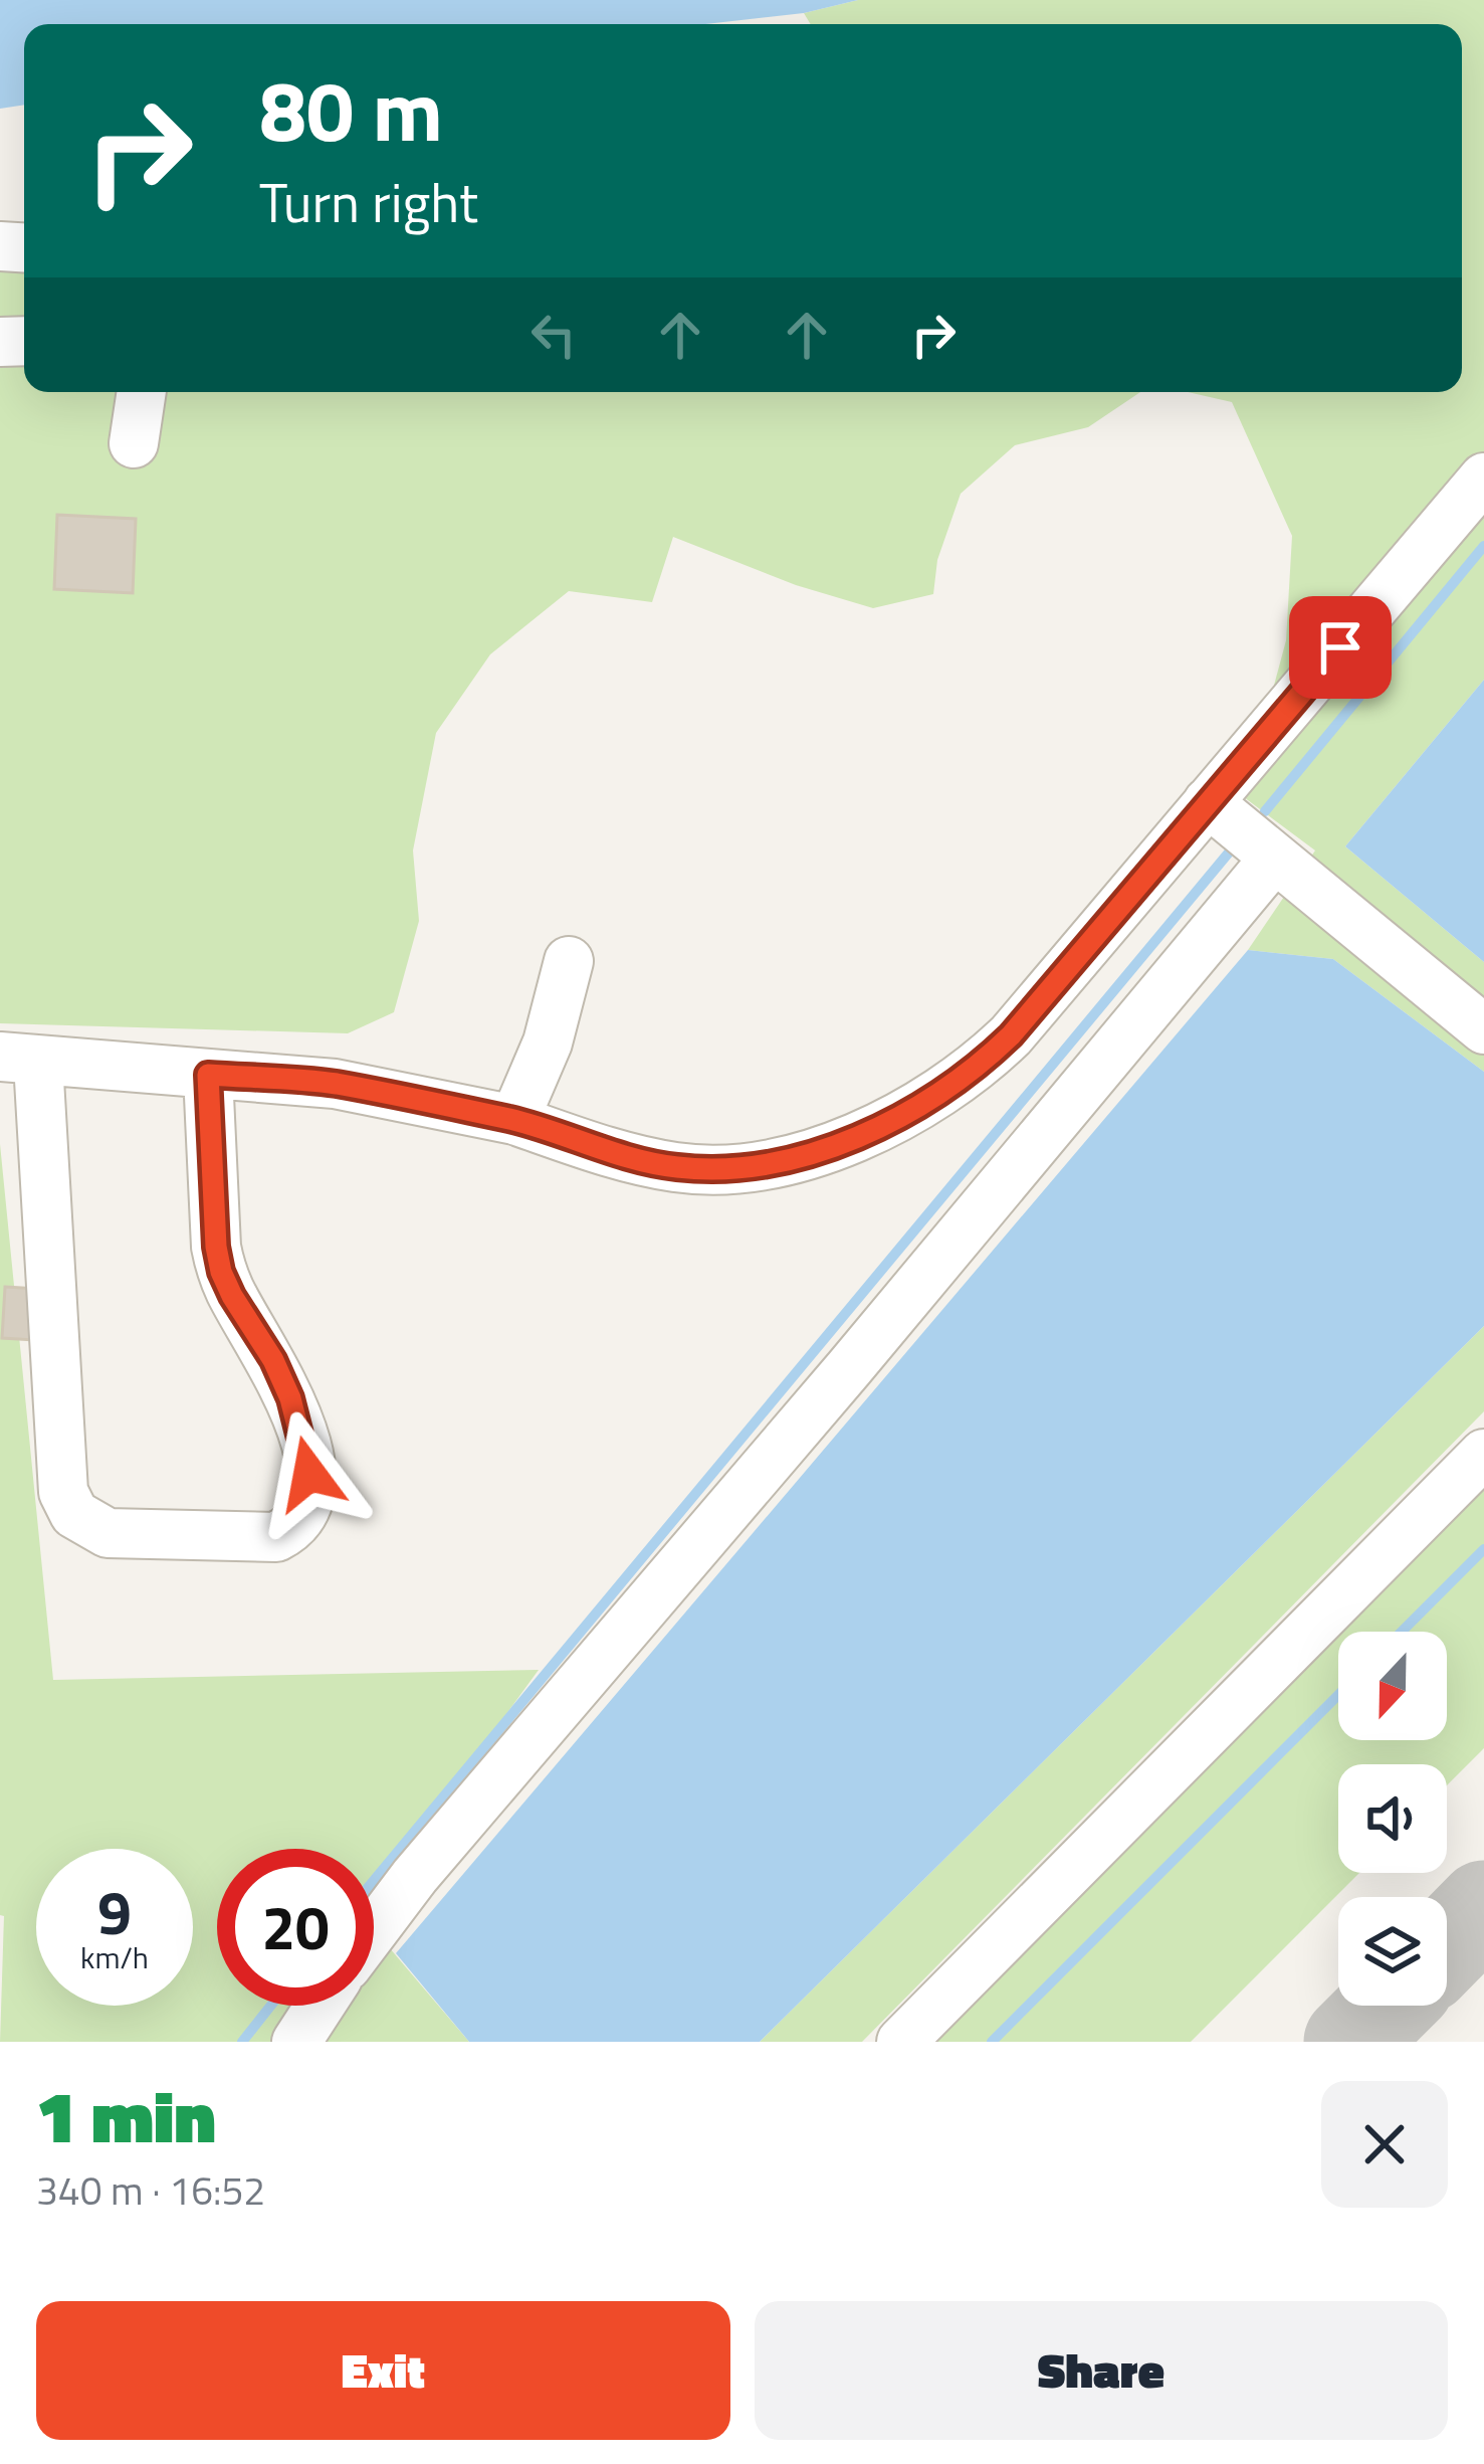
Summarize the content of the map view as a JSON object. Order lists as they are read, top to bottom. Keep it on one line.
{"north":"bottom","page":{"turn":["80 m","Turn right"],"speed":"9 km/h","limit":"20","heading":["1 min","340 m · 16:52"],"buttons":["Exit","Share"]}}
